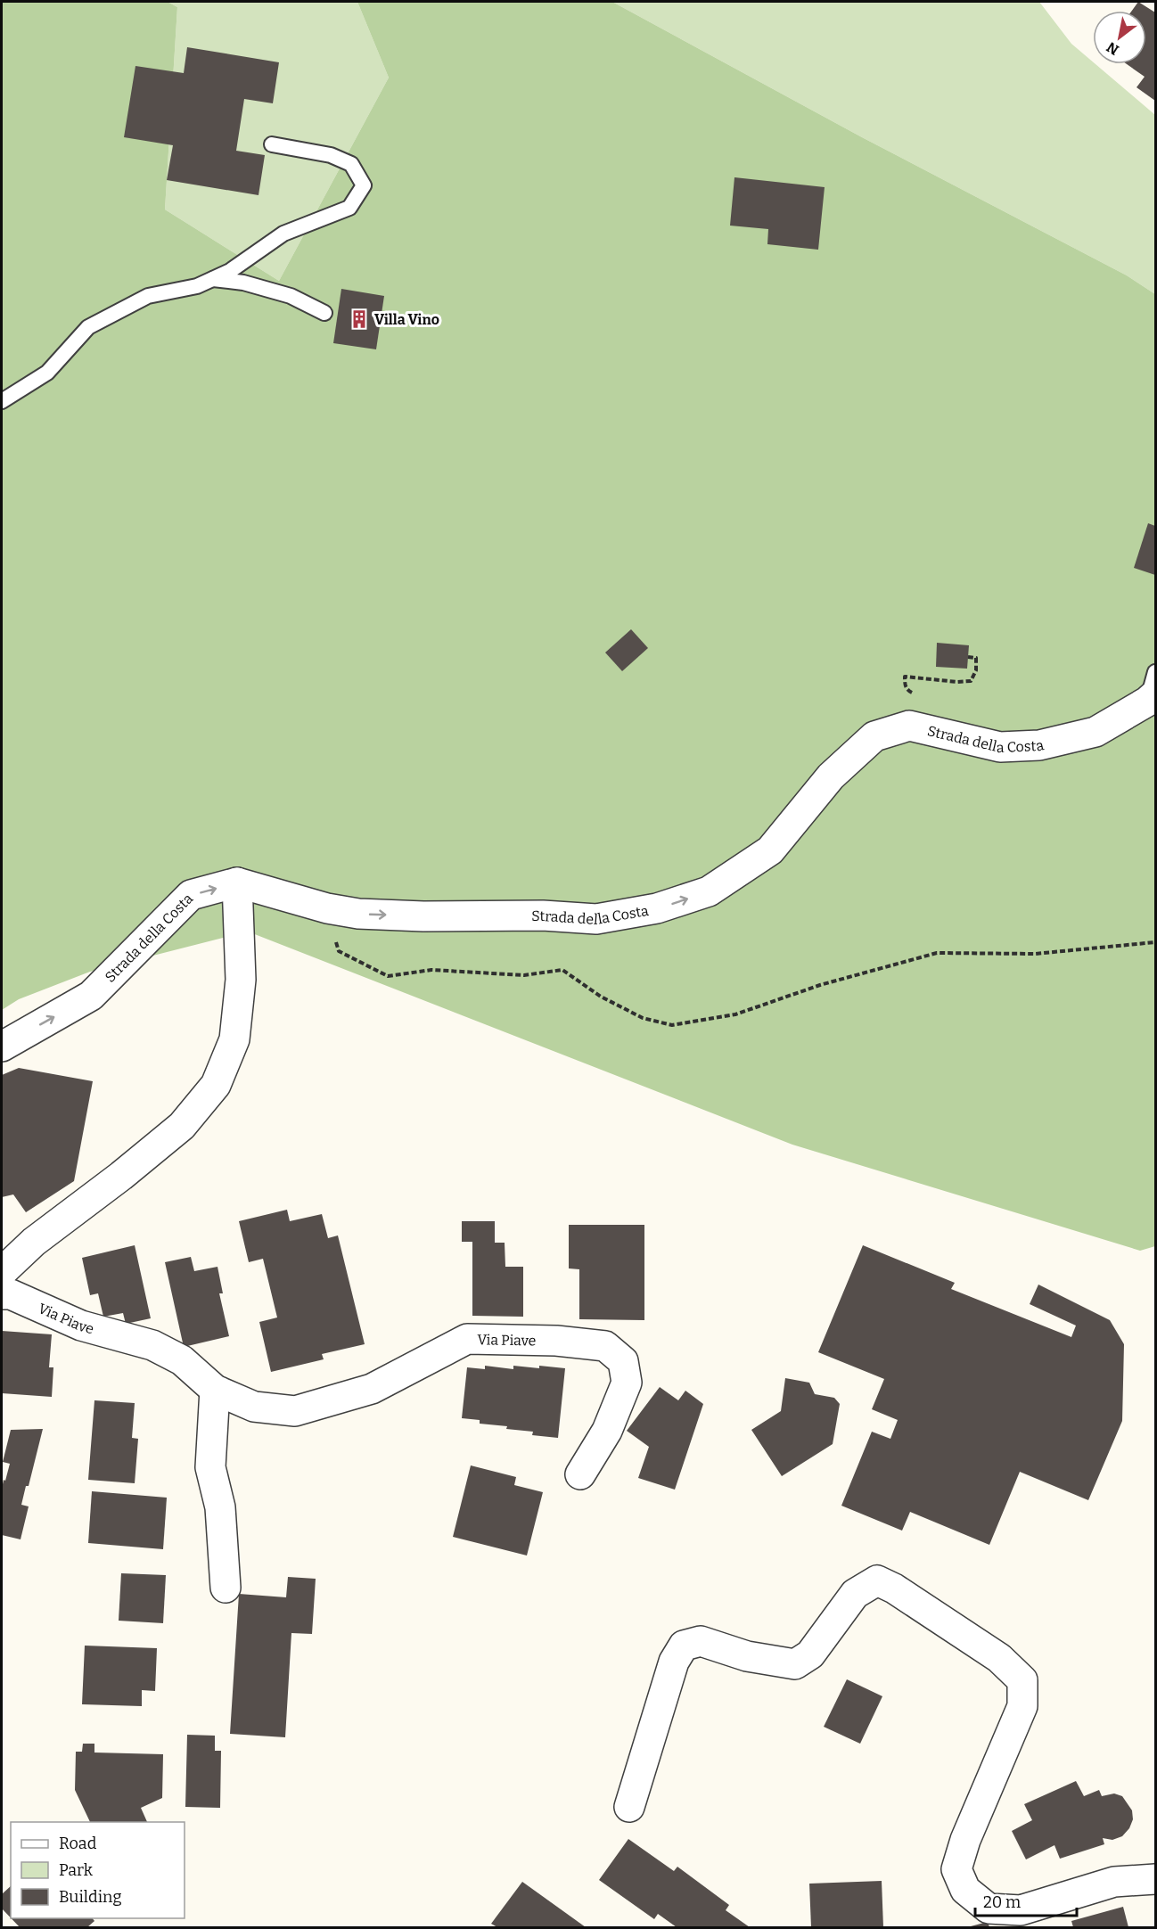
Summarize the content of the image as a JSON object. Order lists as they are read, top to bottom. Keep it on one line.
{"streets":{"street":["Strada della Costa","Via Piave"]},"one_way":["Strada della Costa"],"places":{"building":["Villa Vino"]},"legend":["Road","Park","Building"],"scale_bar":"20 m","north":"bottom left"}
